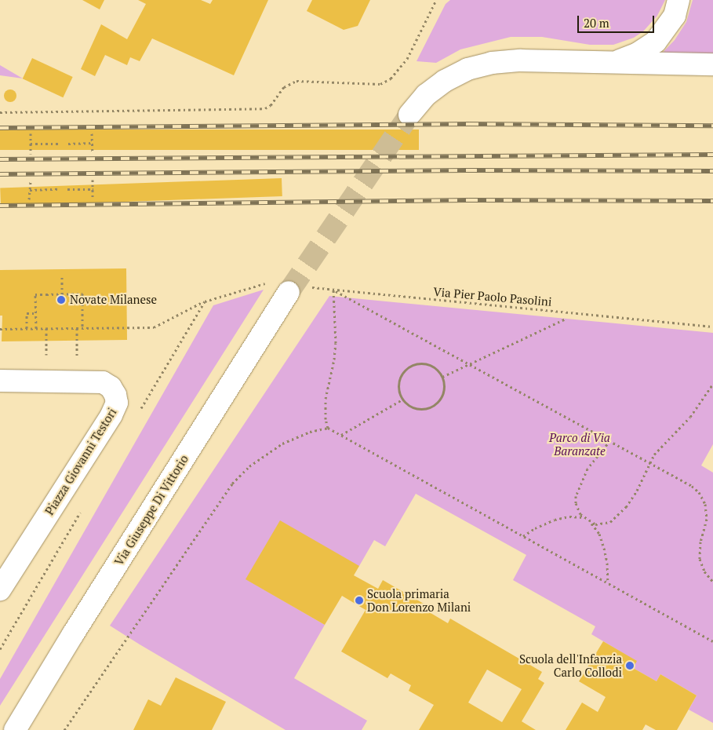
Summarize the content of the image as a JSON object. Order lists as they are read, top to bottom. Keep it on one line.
{"streets":{"street":["Piazza Giovanni Testori","Via Giuseppe Di Vittorio"],"path":["Via Pier Paolo Pasolini"]},"crossings":[["Via Pier Paolo Pasolini","Via Giuseppe Di Vittorio"]],"parks":["Parco di Via Baranzate"],"places":["Novate Milanese","Scuola primaria Don Lorenzo Milani","Scuola dell'Infanzia Carlo Collodi"],"scale_bar":"20 m"}
